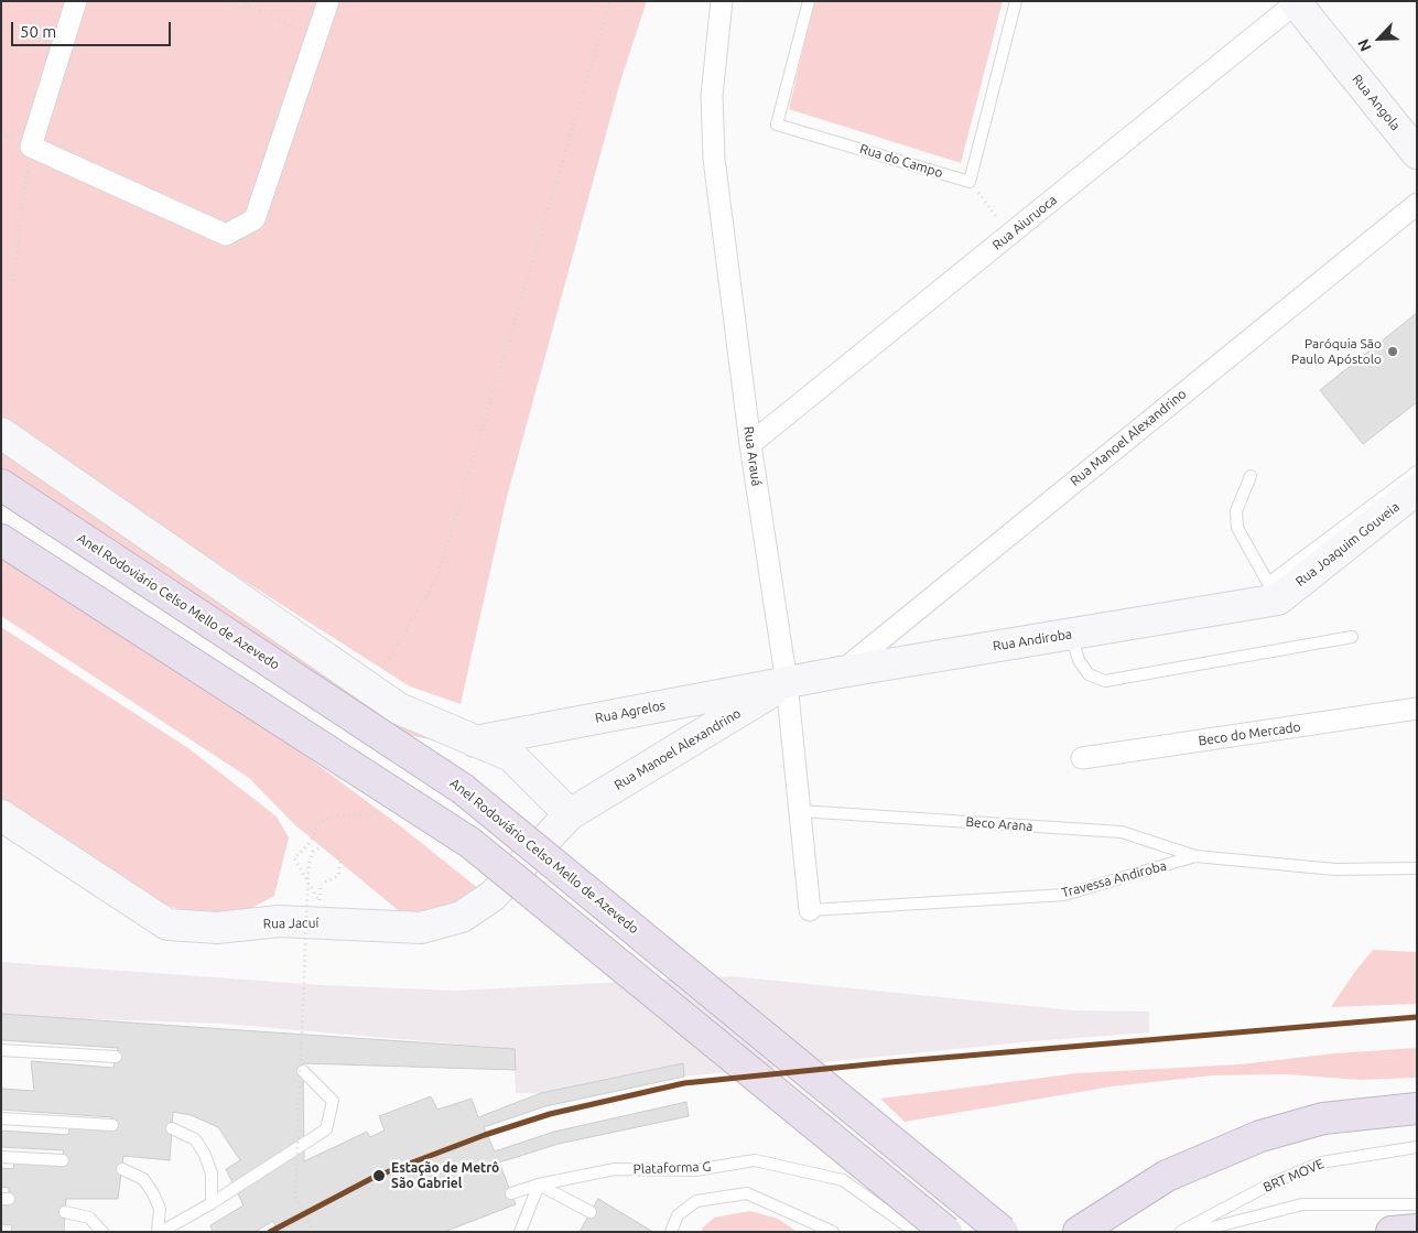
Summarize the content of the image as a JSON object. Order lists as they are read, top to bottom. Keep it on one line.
{"streets":{"highway":["Anel Rodoviário Celso Mello de Azevedo"],"street":["Rua Angola","Rua Aiuruoca","Rua Manoel Alexandrino","Rua Arauá","Rua Joaquim Gouveia","Rua Andiroba","Rua Agrelos","Beco do Mercado","Rua Jacuí"],"lane":["Rua do Campo","Beco Arana","Travessa Andiroba","Plataforma G","BRT MOVE"]},"crossings":[["Rua Angola","Rua Aiuruoca"],["Rua Aiuruoca","Rua Arauá"],["Rua Manoel Alexandrino","Rua Arauá"],["Rua Manoel Alexandrino","Rua Andiroba"],["Rua Manoel Alexandrino","Rua Agrelos"],["Rua Manoel Alexandrino","Rua Jacuí"],["Rua Arauá","Rua Andiroba"],["Rua Arauá","Rua Agrelos"],["Rua Arauá","Beco Arana"],["Rua Arauá","Travessa Andiroba"],["Rua Joaquim Gouveia","Rua Andiroba"],["Rua Andiroba","Rua Agrelos"],["Beco Arana","Travessa Andiroba"]],"places":["Paróquia São Paulo Apóstolo","Estação de Metrô São Gabriel"],"scale_bar":"50 m","north":"bottom left"}
